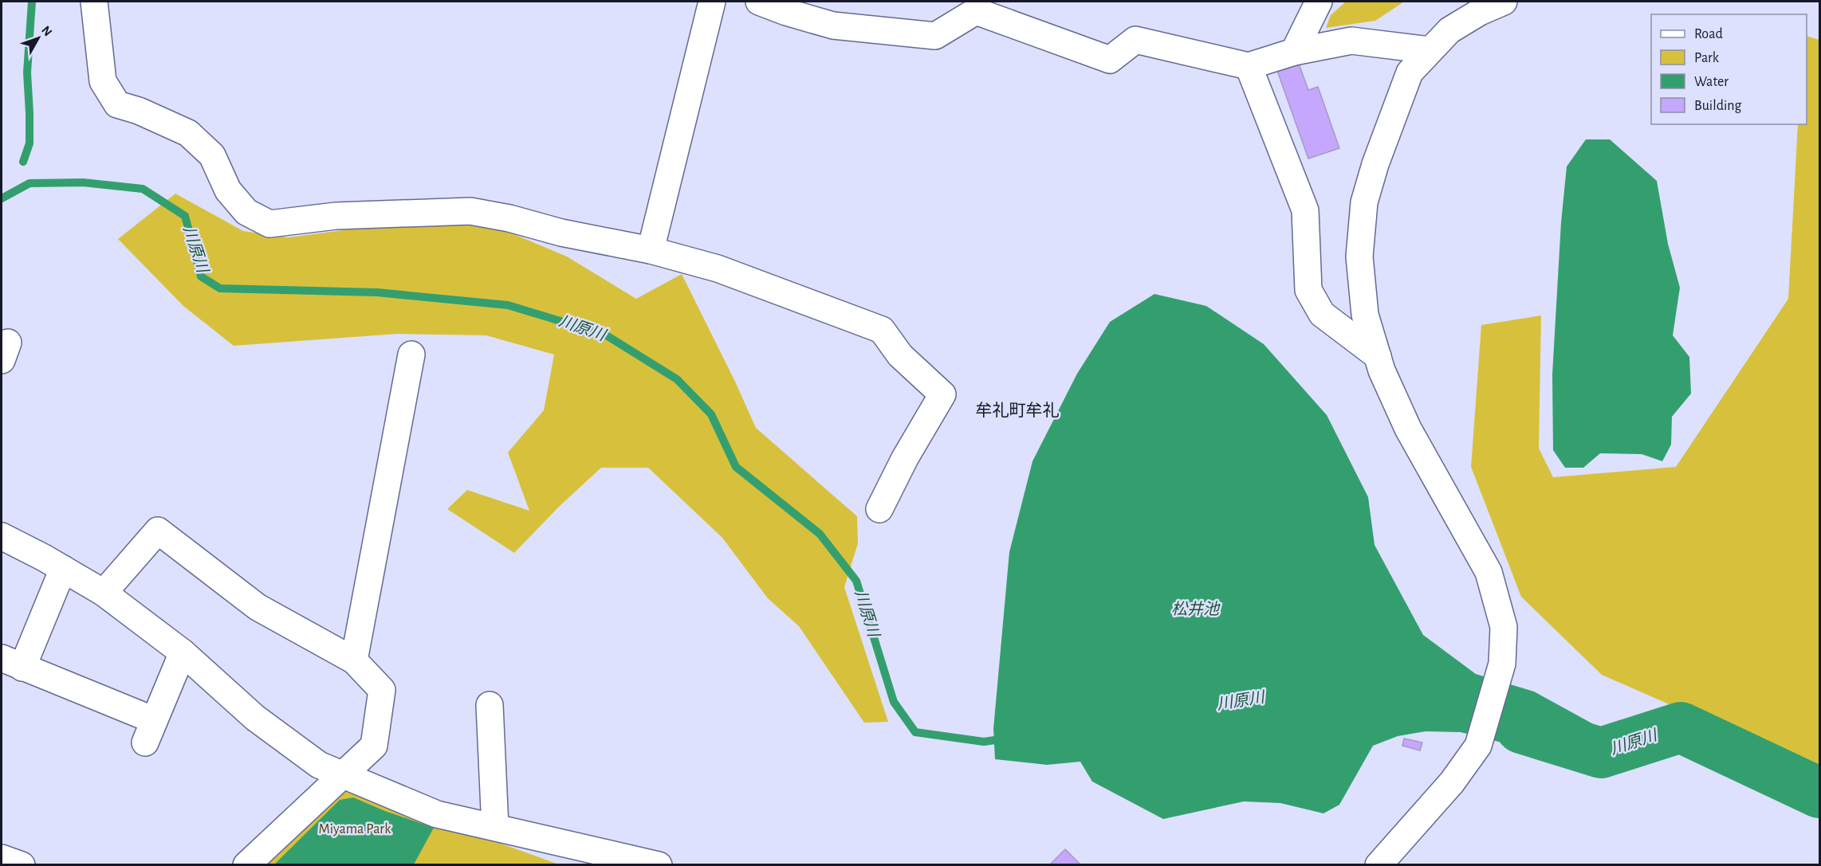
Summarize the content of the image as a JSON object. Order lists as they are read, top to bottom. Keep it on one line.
{"districts":["牟礼町牟礼"],"water":["川原川","松井池"],"parks":["Miyama Park"],"legend":["Road","Park","Water","Building"],"north":"top right"}
